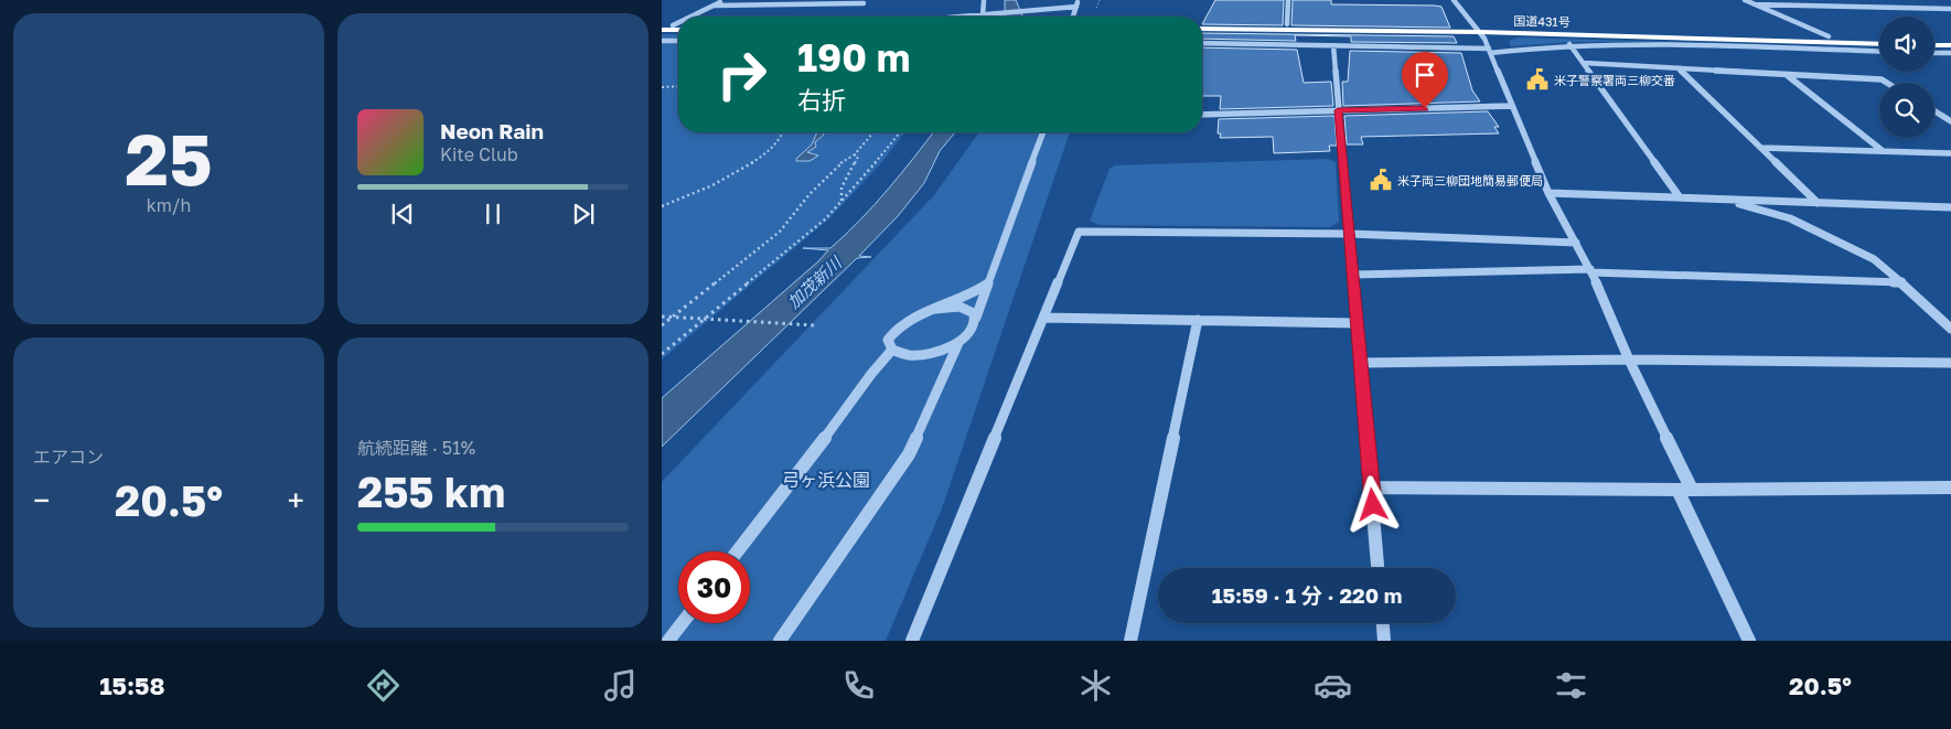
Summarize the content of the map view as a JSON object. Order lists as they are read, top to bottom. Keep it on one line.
{"streets":{"highway":["国道431号"]},"water":["加茂新川"],"parks":["弓ヶ浜公園"],"places":{"public building":["米子警察署両三柳交番","米子両三柳団地簡易郵便局"]},"page":{"tile":[["25","km/h"],"エアコン",["航続距離 · 51%","255 km"]],"turn":["190 m","右折"],"song":["Neon Rain","Kite Club"],"heat":["−","20.5°","+"],"limit":"30","trip":"15:59 · 1 分 · 220 m","tabs":["15:58","20.5°"]}}
